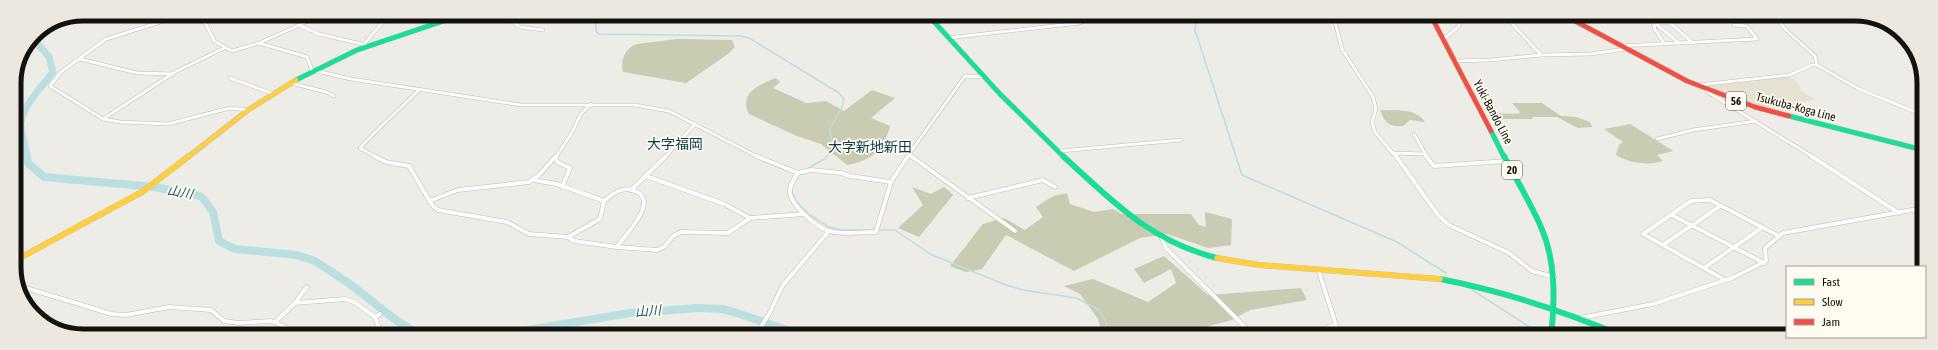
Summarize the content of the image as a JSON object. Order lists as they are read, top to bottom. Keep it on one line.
{"streets":{"street":["56","Tsukuba-Koga Line","Yuki-Bando Line","20"]},"districts":["大字福岡","大字新地新田"],"water":["山川"],"legend":["Fast","Slow","Jam"]}
